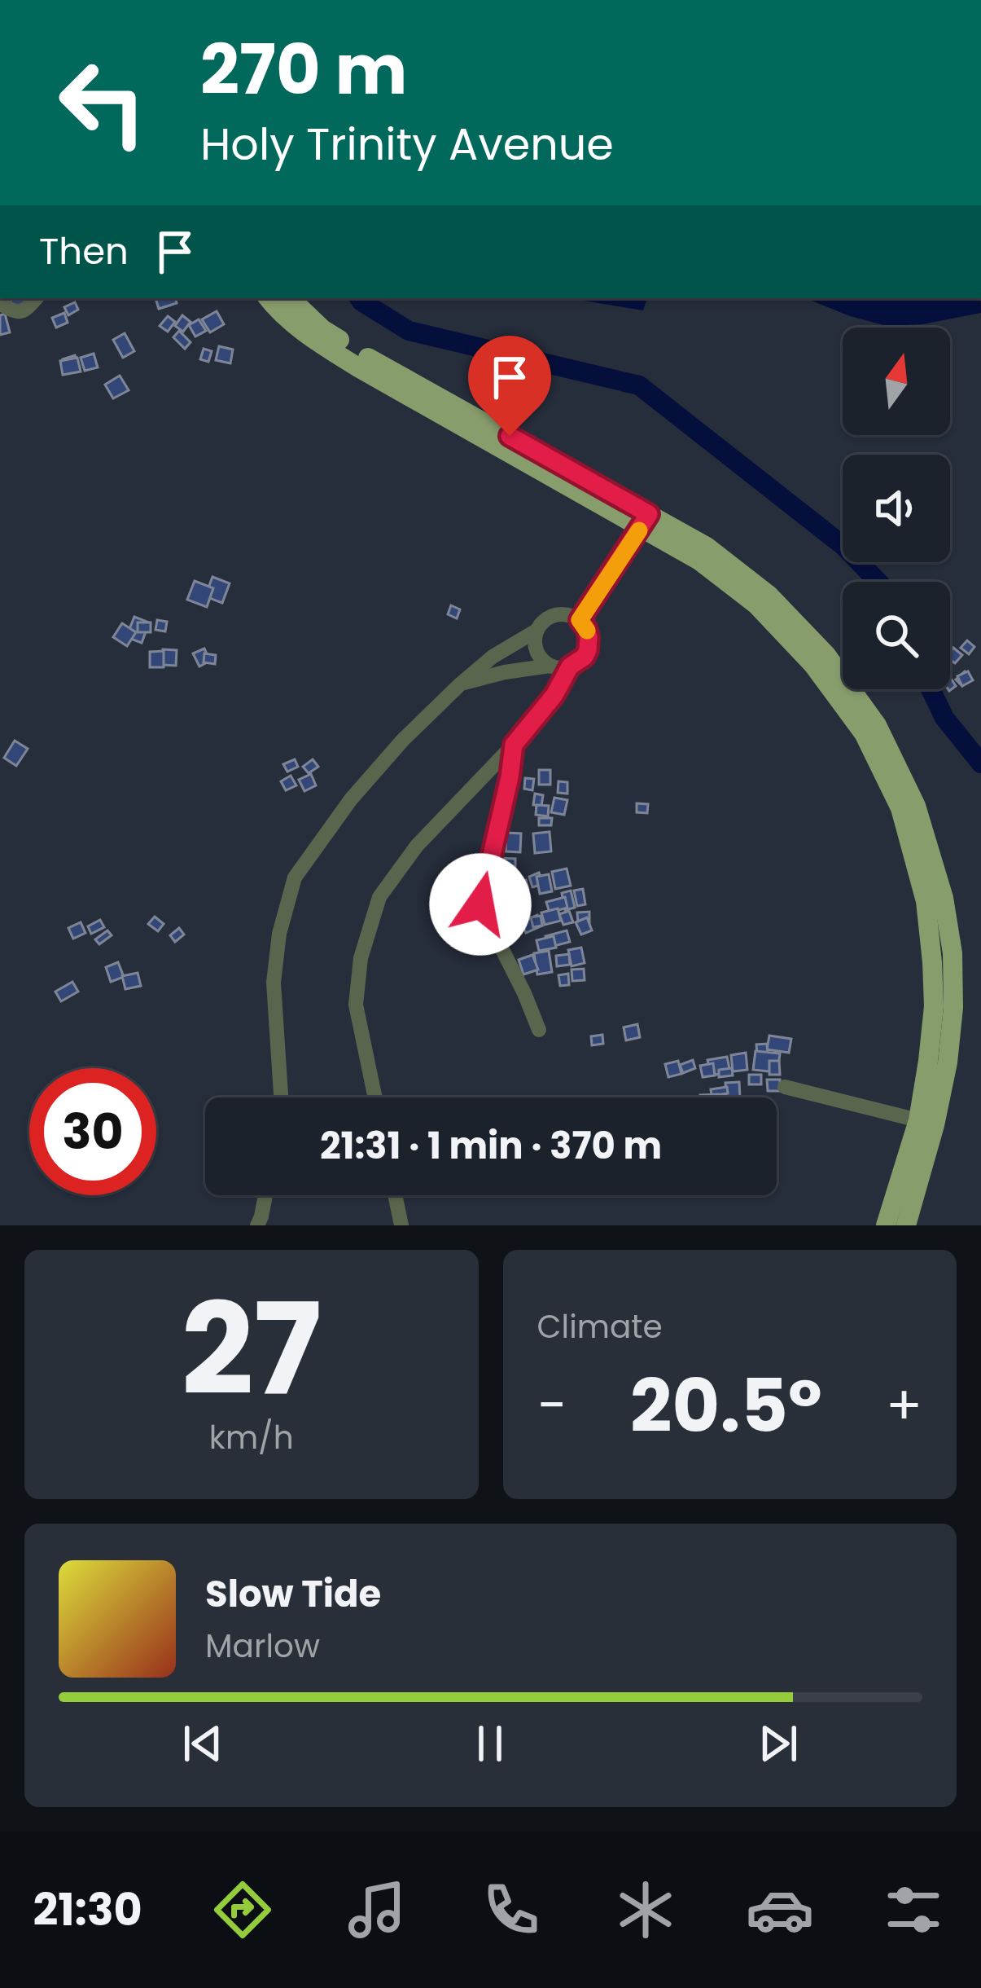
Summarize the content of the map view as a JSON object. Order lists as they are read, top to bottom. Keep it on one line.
{"north":"top","page":{"turn":["270 m","Holy Trinity Avenue"],"then":"Then","limit":"30","trip":"21:31 · 1 min · 370 m","tile":[["27","km/h"],"Climate"],"heat":["−","20.5°","+"],"song":["Slow Tide","Marlow"],"tabs":"21:30"}}
